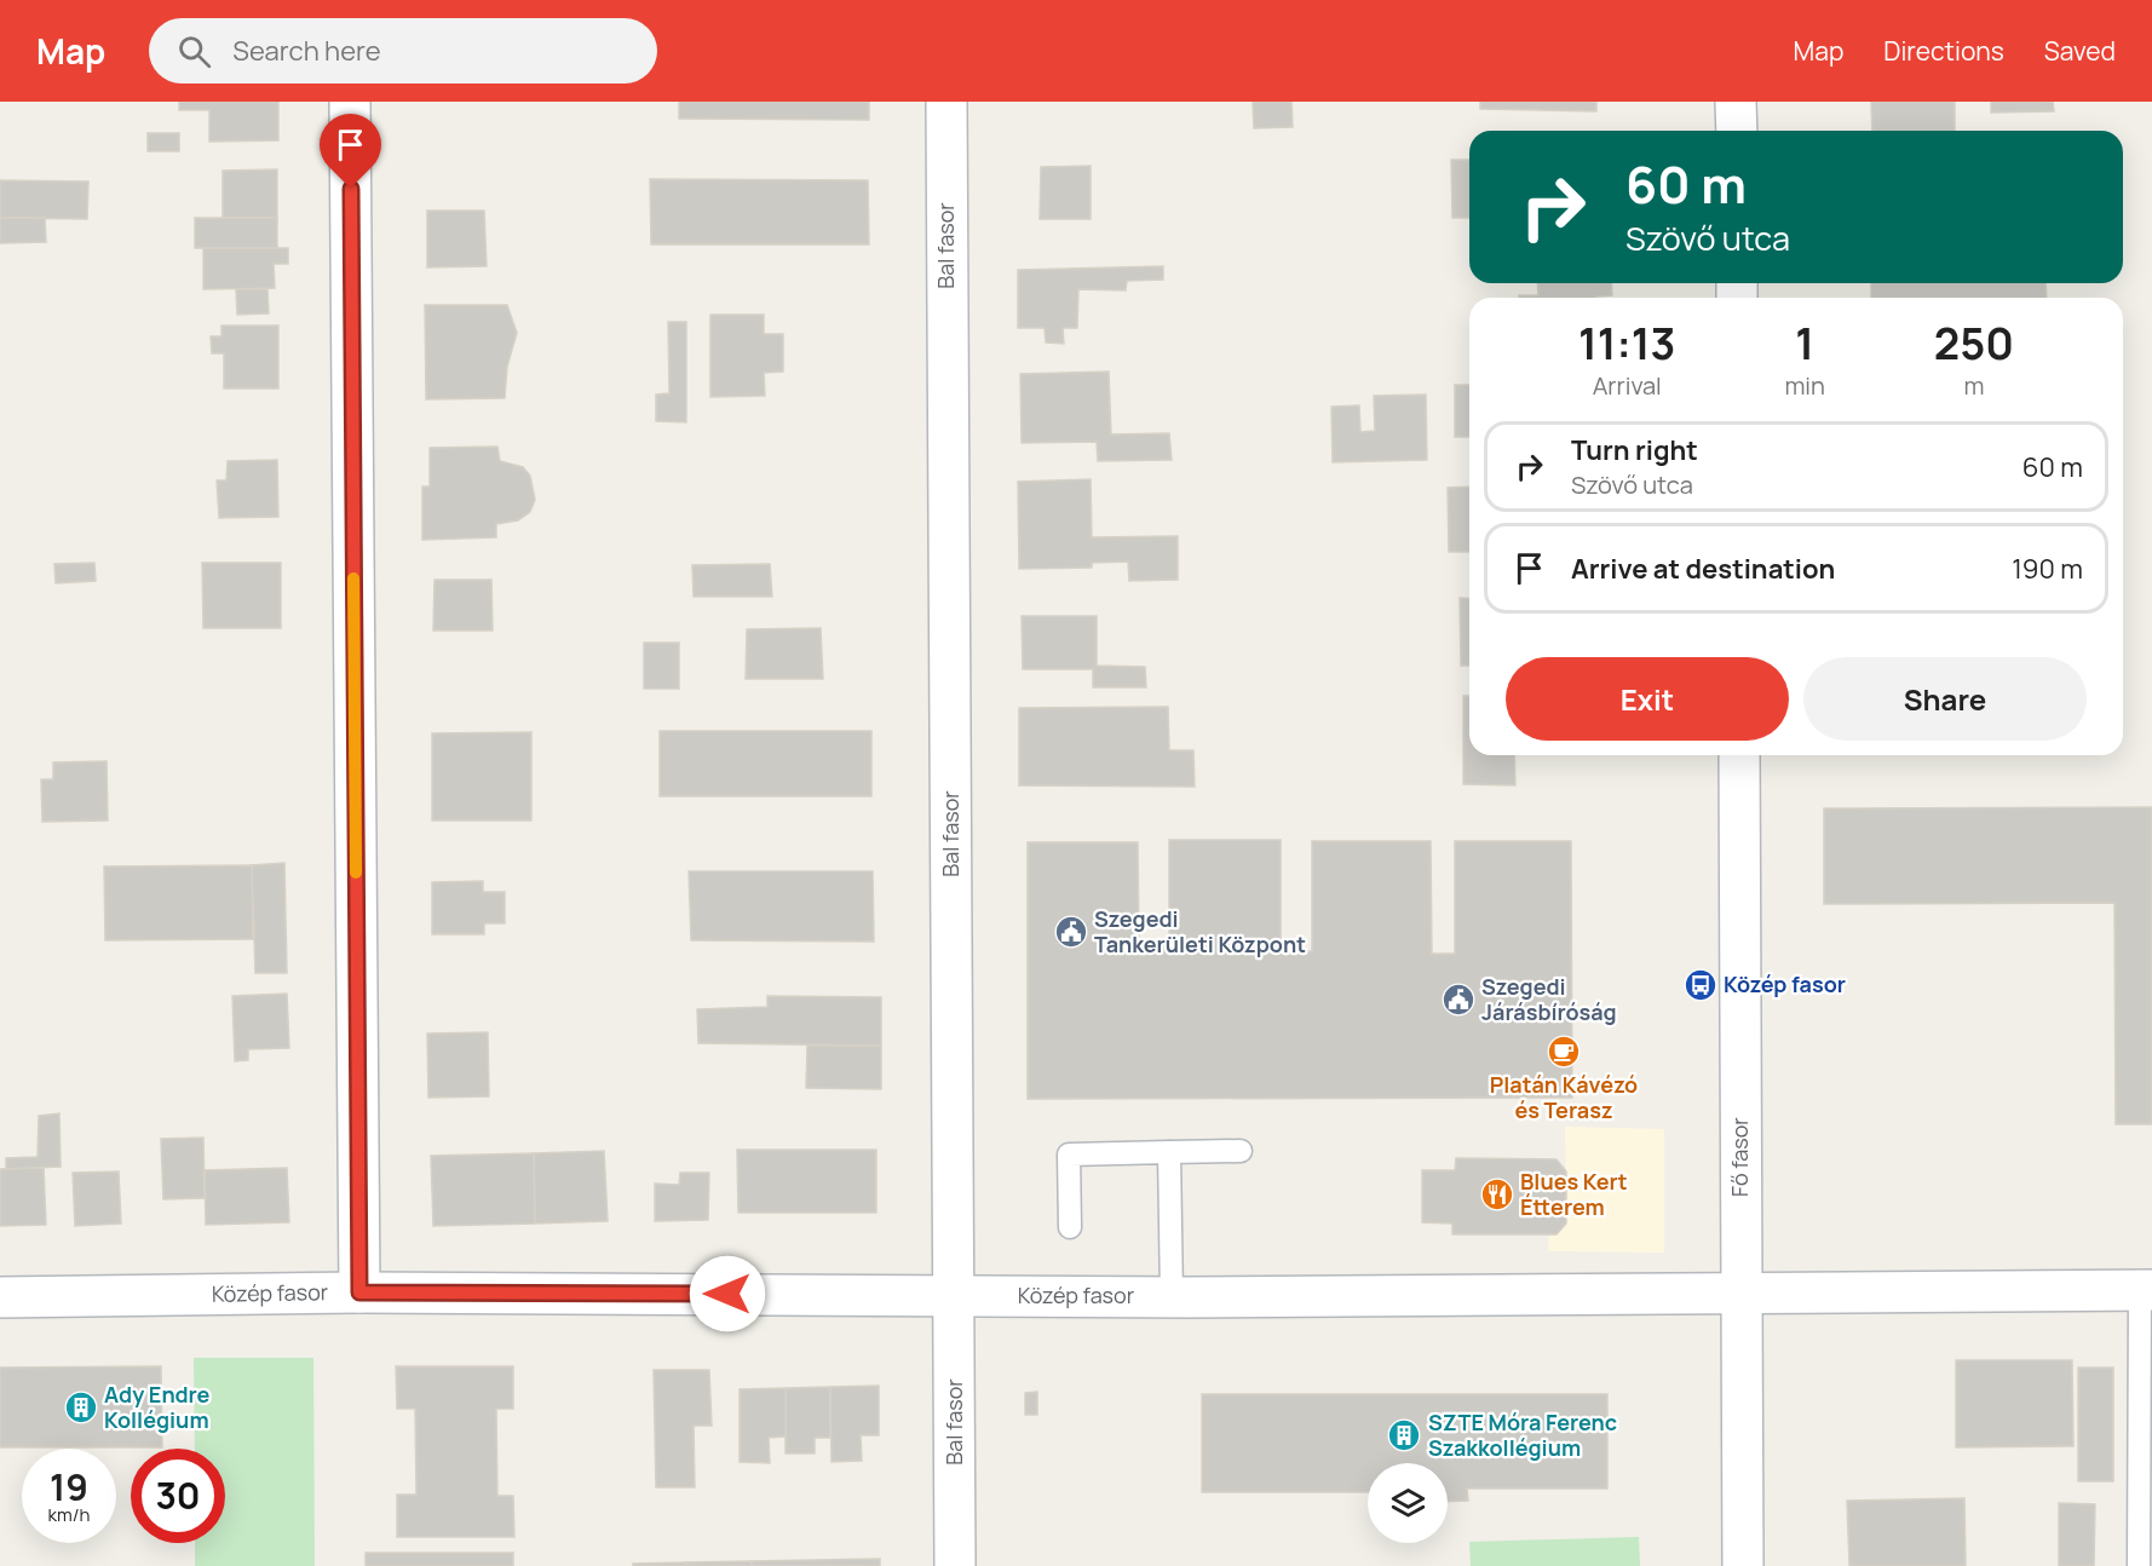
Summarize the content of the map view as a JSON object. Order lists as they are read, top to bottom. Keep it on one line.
{"streets":{"street":["Bal fasor","Fő fasor","Közép fasor"]},"crossings":[["Bal fasor","Közép fasor"],["Fő fasor","Közép fasor"]],"places":{"public building":["Szegedi Tankerületi Központ","Szegedi Járásbíróság"],"bus stop":["Közép fasor"],"cafe":["Platán Kávézó és Terasz"],"restaurant":["Blues Kert Étterem"],"building":["Ady Endre Kollégium","SZTE Móra Ferenc Szakkollégium"]},"page":{"header":"Map","search":"Search here","nav":["Map","Directions","Saved"],"turn":["60 m","Szövő utca"],"eta":["11:13","Arrival","1","min","250","m"],"list":[{"name":"Turn right","note":"Szövő utca","value":"60 m"},{"name":"Arrive at destination","value":"190 m"}],"buttons":["Exit","Share"],"speed":"19 km/h","limit":"30"}}
